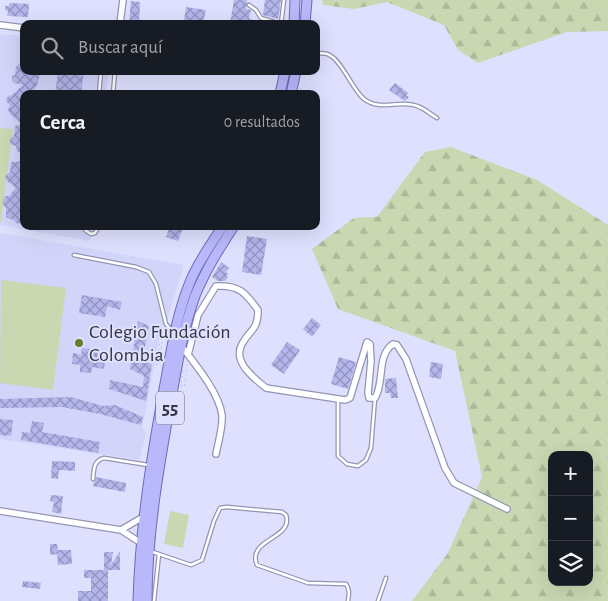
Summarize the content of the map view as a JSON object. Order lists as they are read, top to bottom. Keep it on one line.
{"streets":{"main road":["55"]},"places":["Colegio Fundación Colombia"],"page":{"search":"Buscar aquí","heading":["Cerca","0 resultados"],"map_buttons":["+","−"]}}
